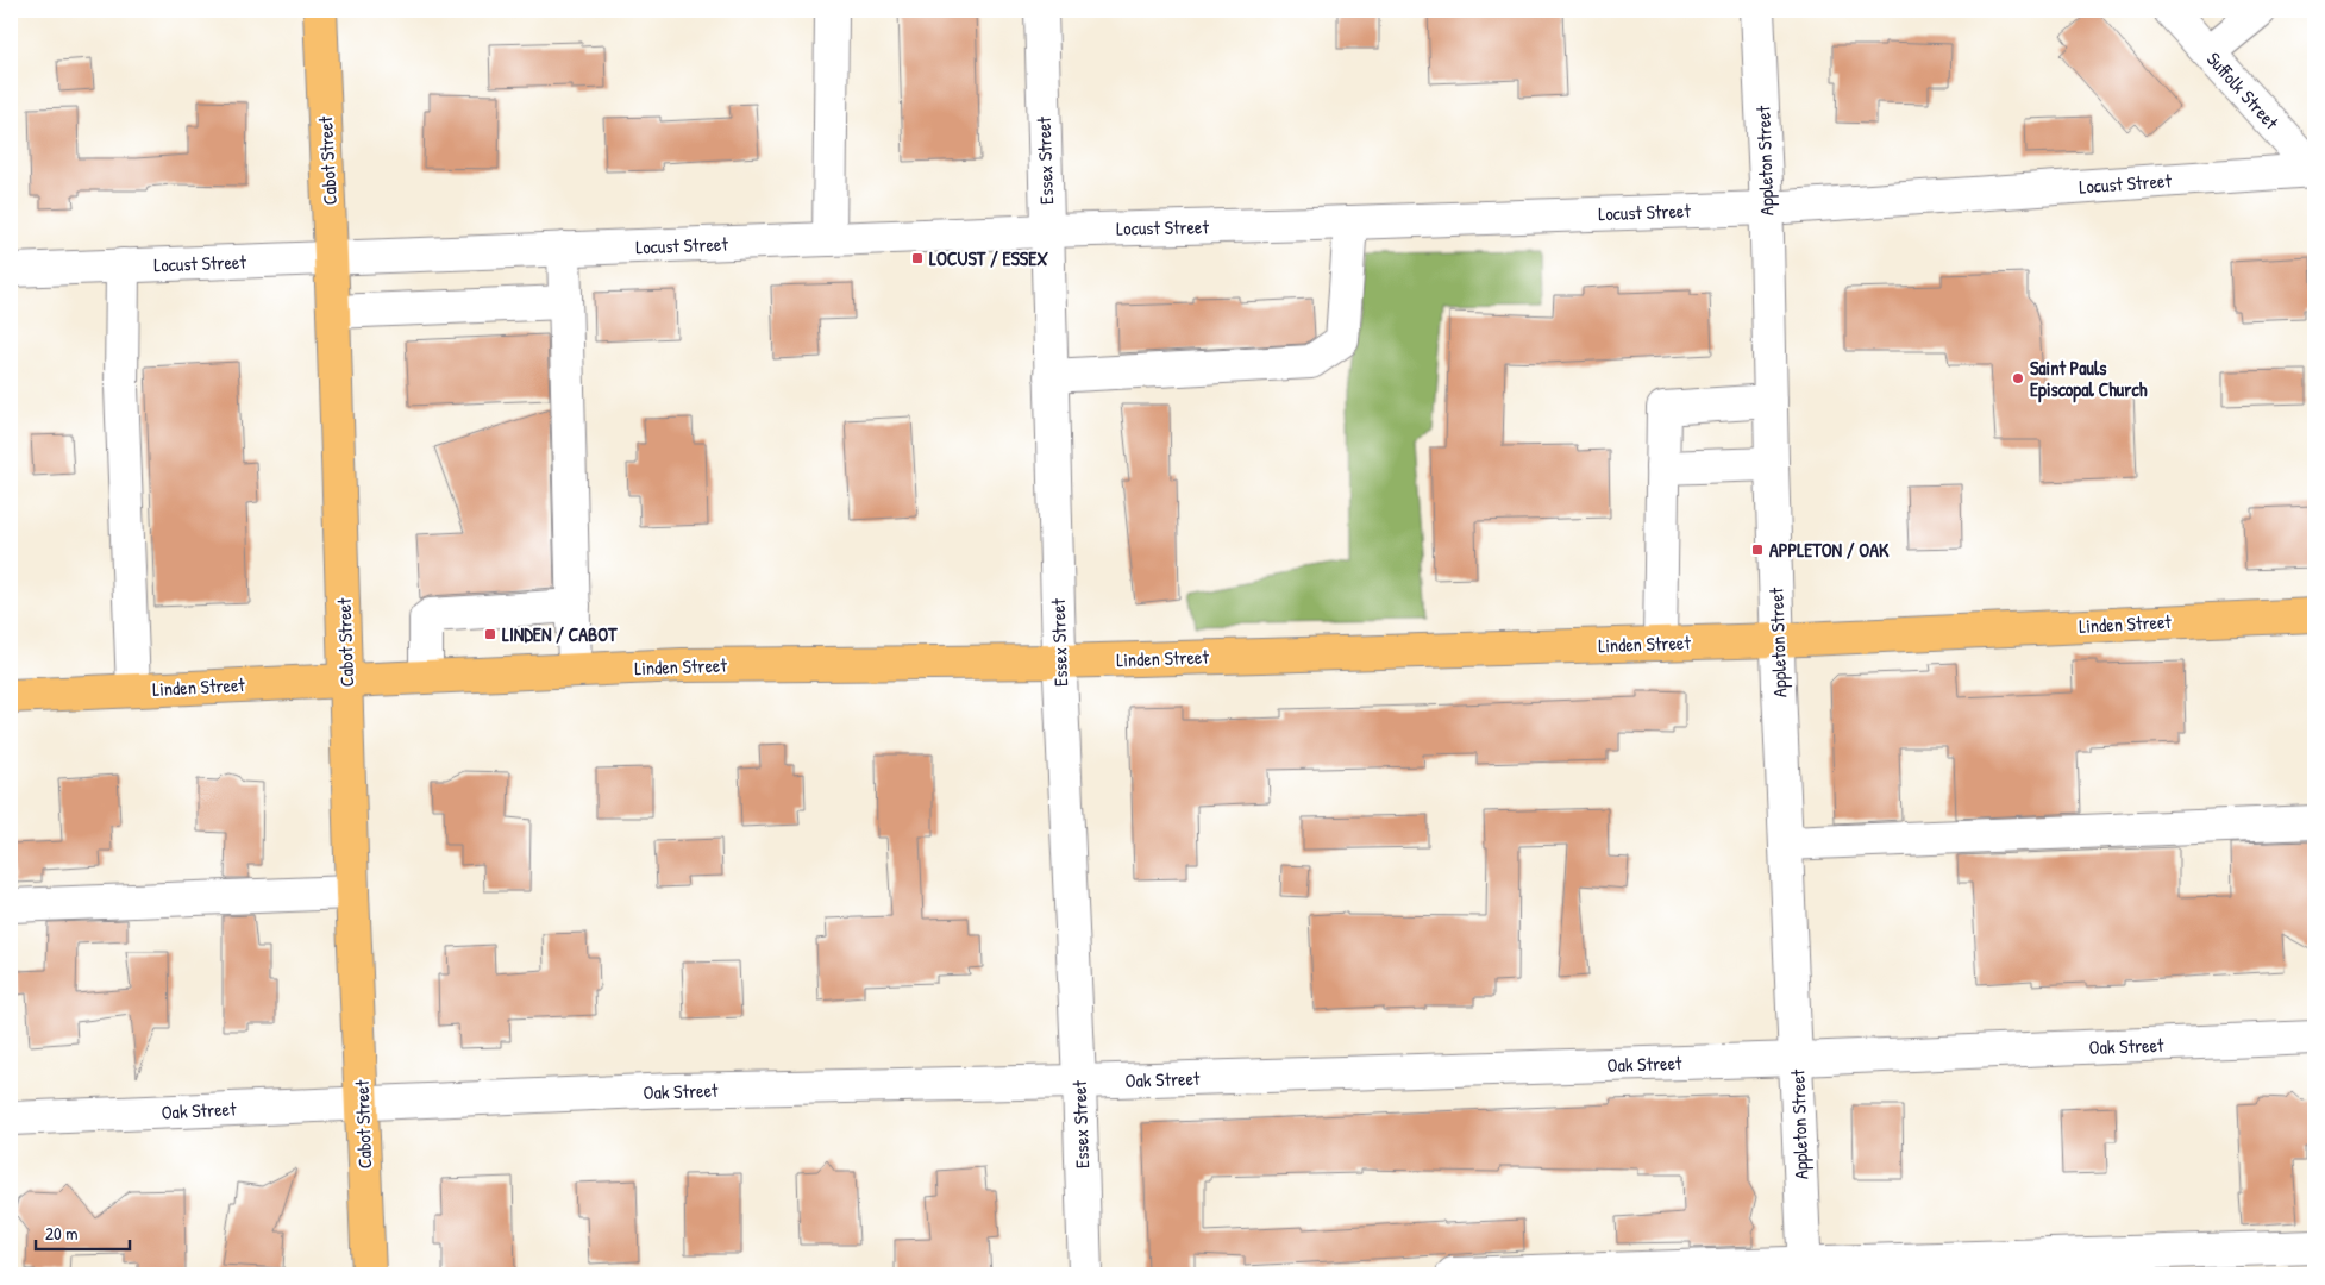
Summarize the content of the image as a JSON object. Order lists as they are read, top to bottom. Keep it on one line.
{"streets":{"main road":["Cabot Street","Linden Street"],"street":["Suffolk Street","Essex Street","Appleton Street","Locust Street","Oak Street"]},"crossings":[["Suffolk Street","Locust Street"],["Cabot Street","Locust Street"],["Cabot Street","Linden Street"],["Cabot Street","Oak Street"],["Essex Street","Locust Street"],["Essex Street","Linden Street"],["Essex Street","Oak Street"],["Appleton Street","Locust Street"],["Appleton Street","Linden Street"],["Appleton Street","Oak Street"]],"places":{"transit":["LOCUST / ESSEX","APPLETON / OAK","LINDEN / CABOT"],"other":["Saint Pauls Episcopal Church"]},"scale_bar":"20 m"}
